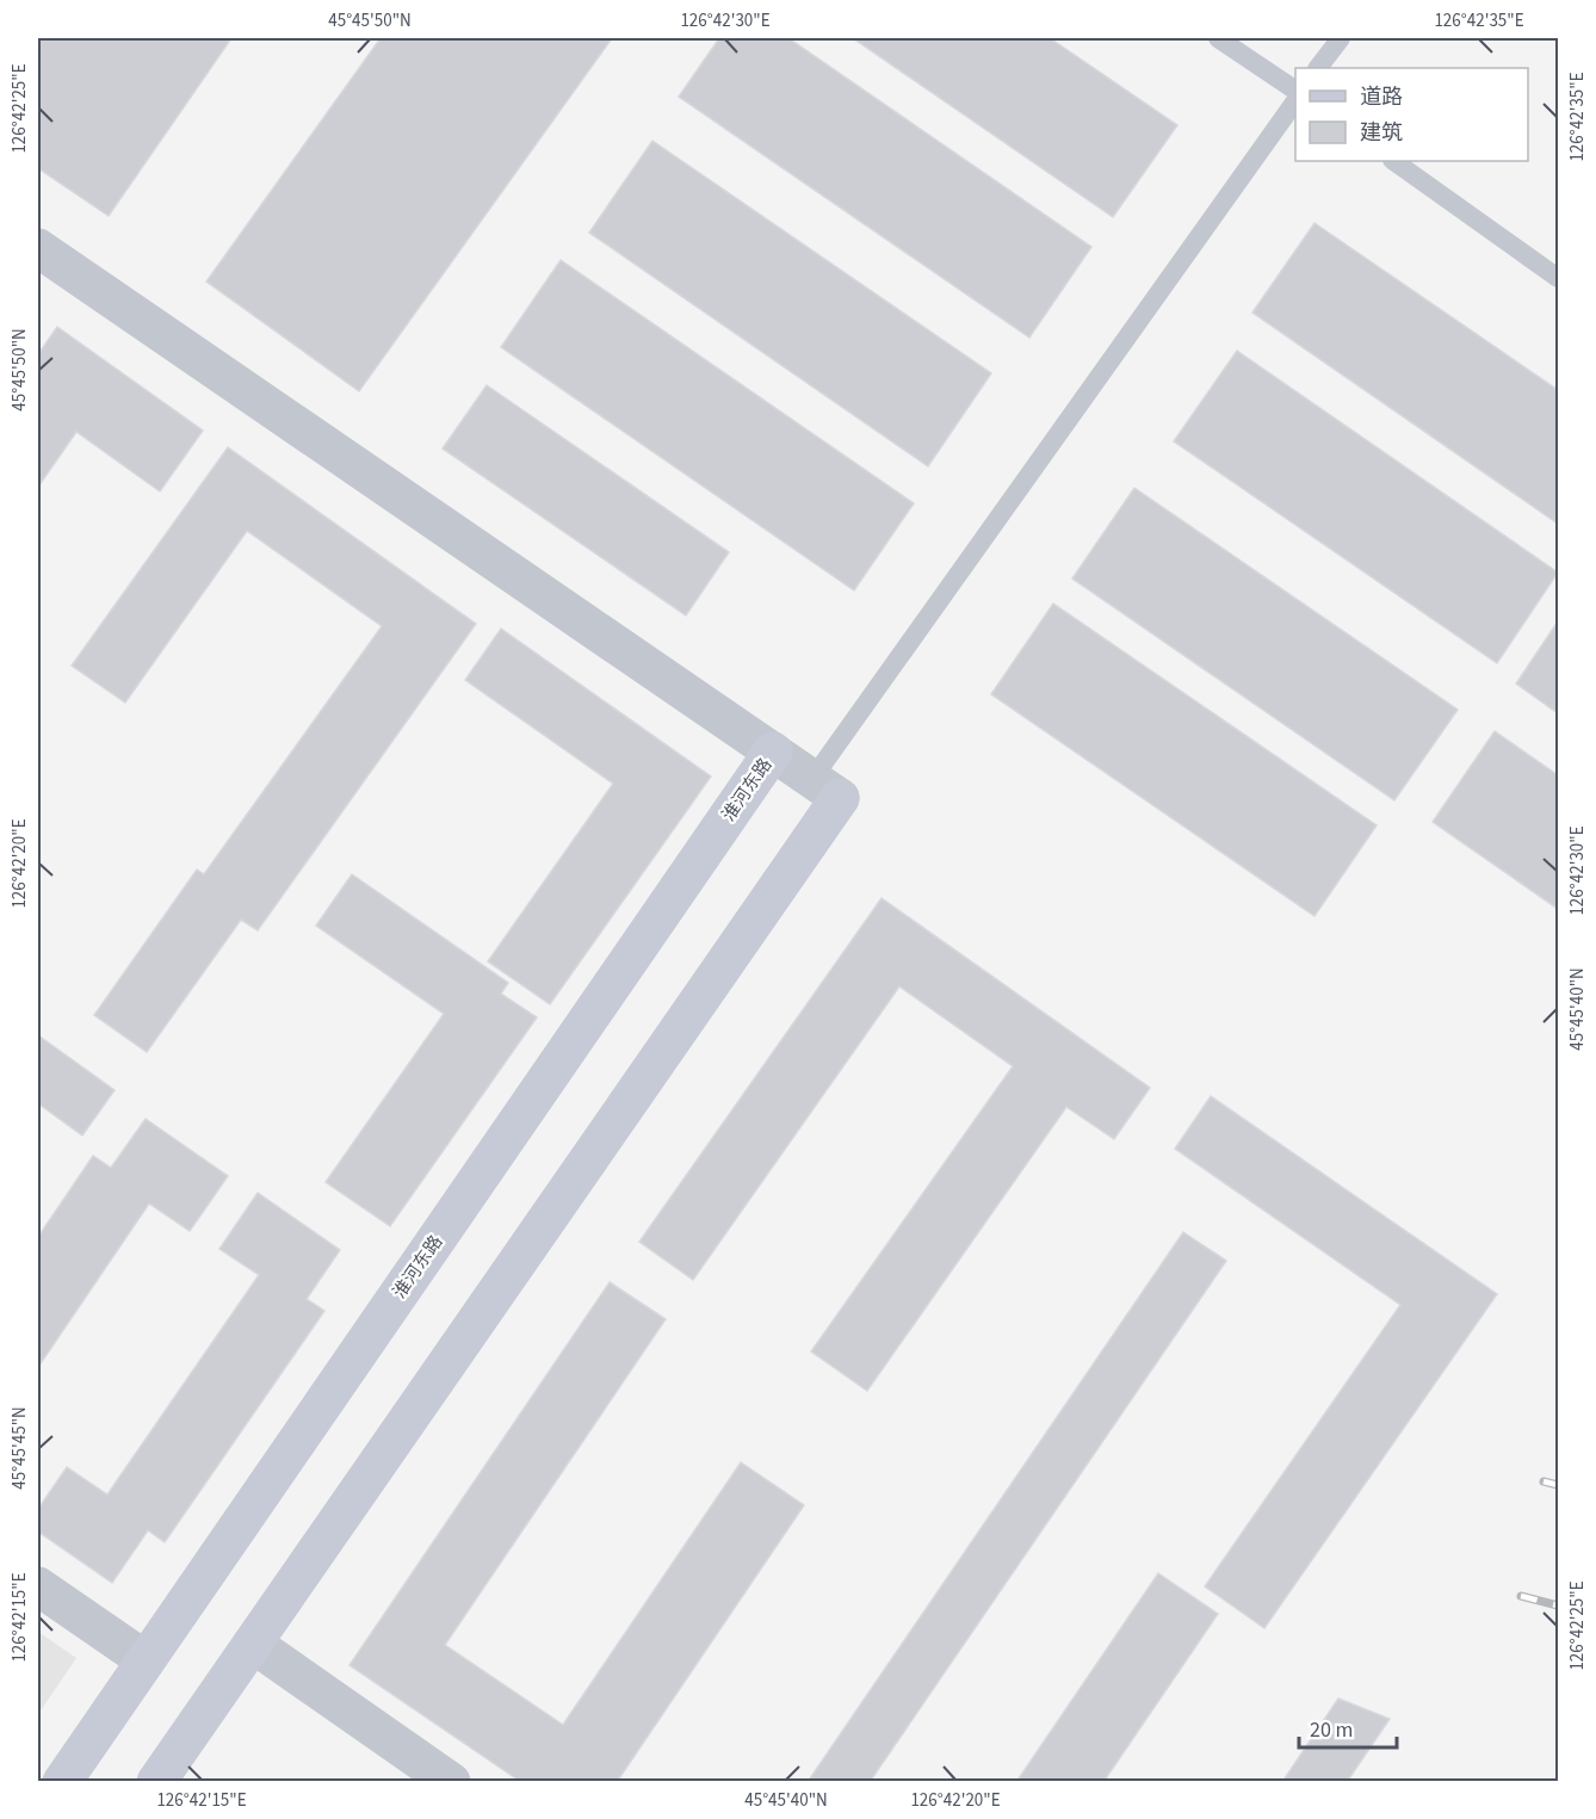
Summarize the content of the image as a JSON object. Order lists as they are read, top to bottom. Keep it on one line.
{"streets":{"main road":["淮河东路"]},"legend":["道路","建筑"],"scale_bar":"20 m","coordinates":["45°45'50\"N","126°42'30\"E","126°42'35\"E","126°42'25\"E","126°42'20\"E","45°45'40\"N","45°45'45\"N","126°42'15\"E"]}
